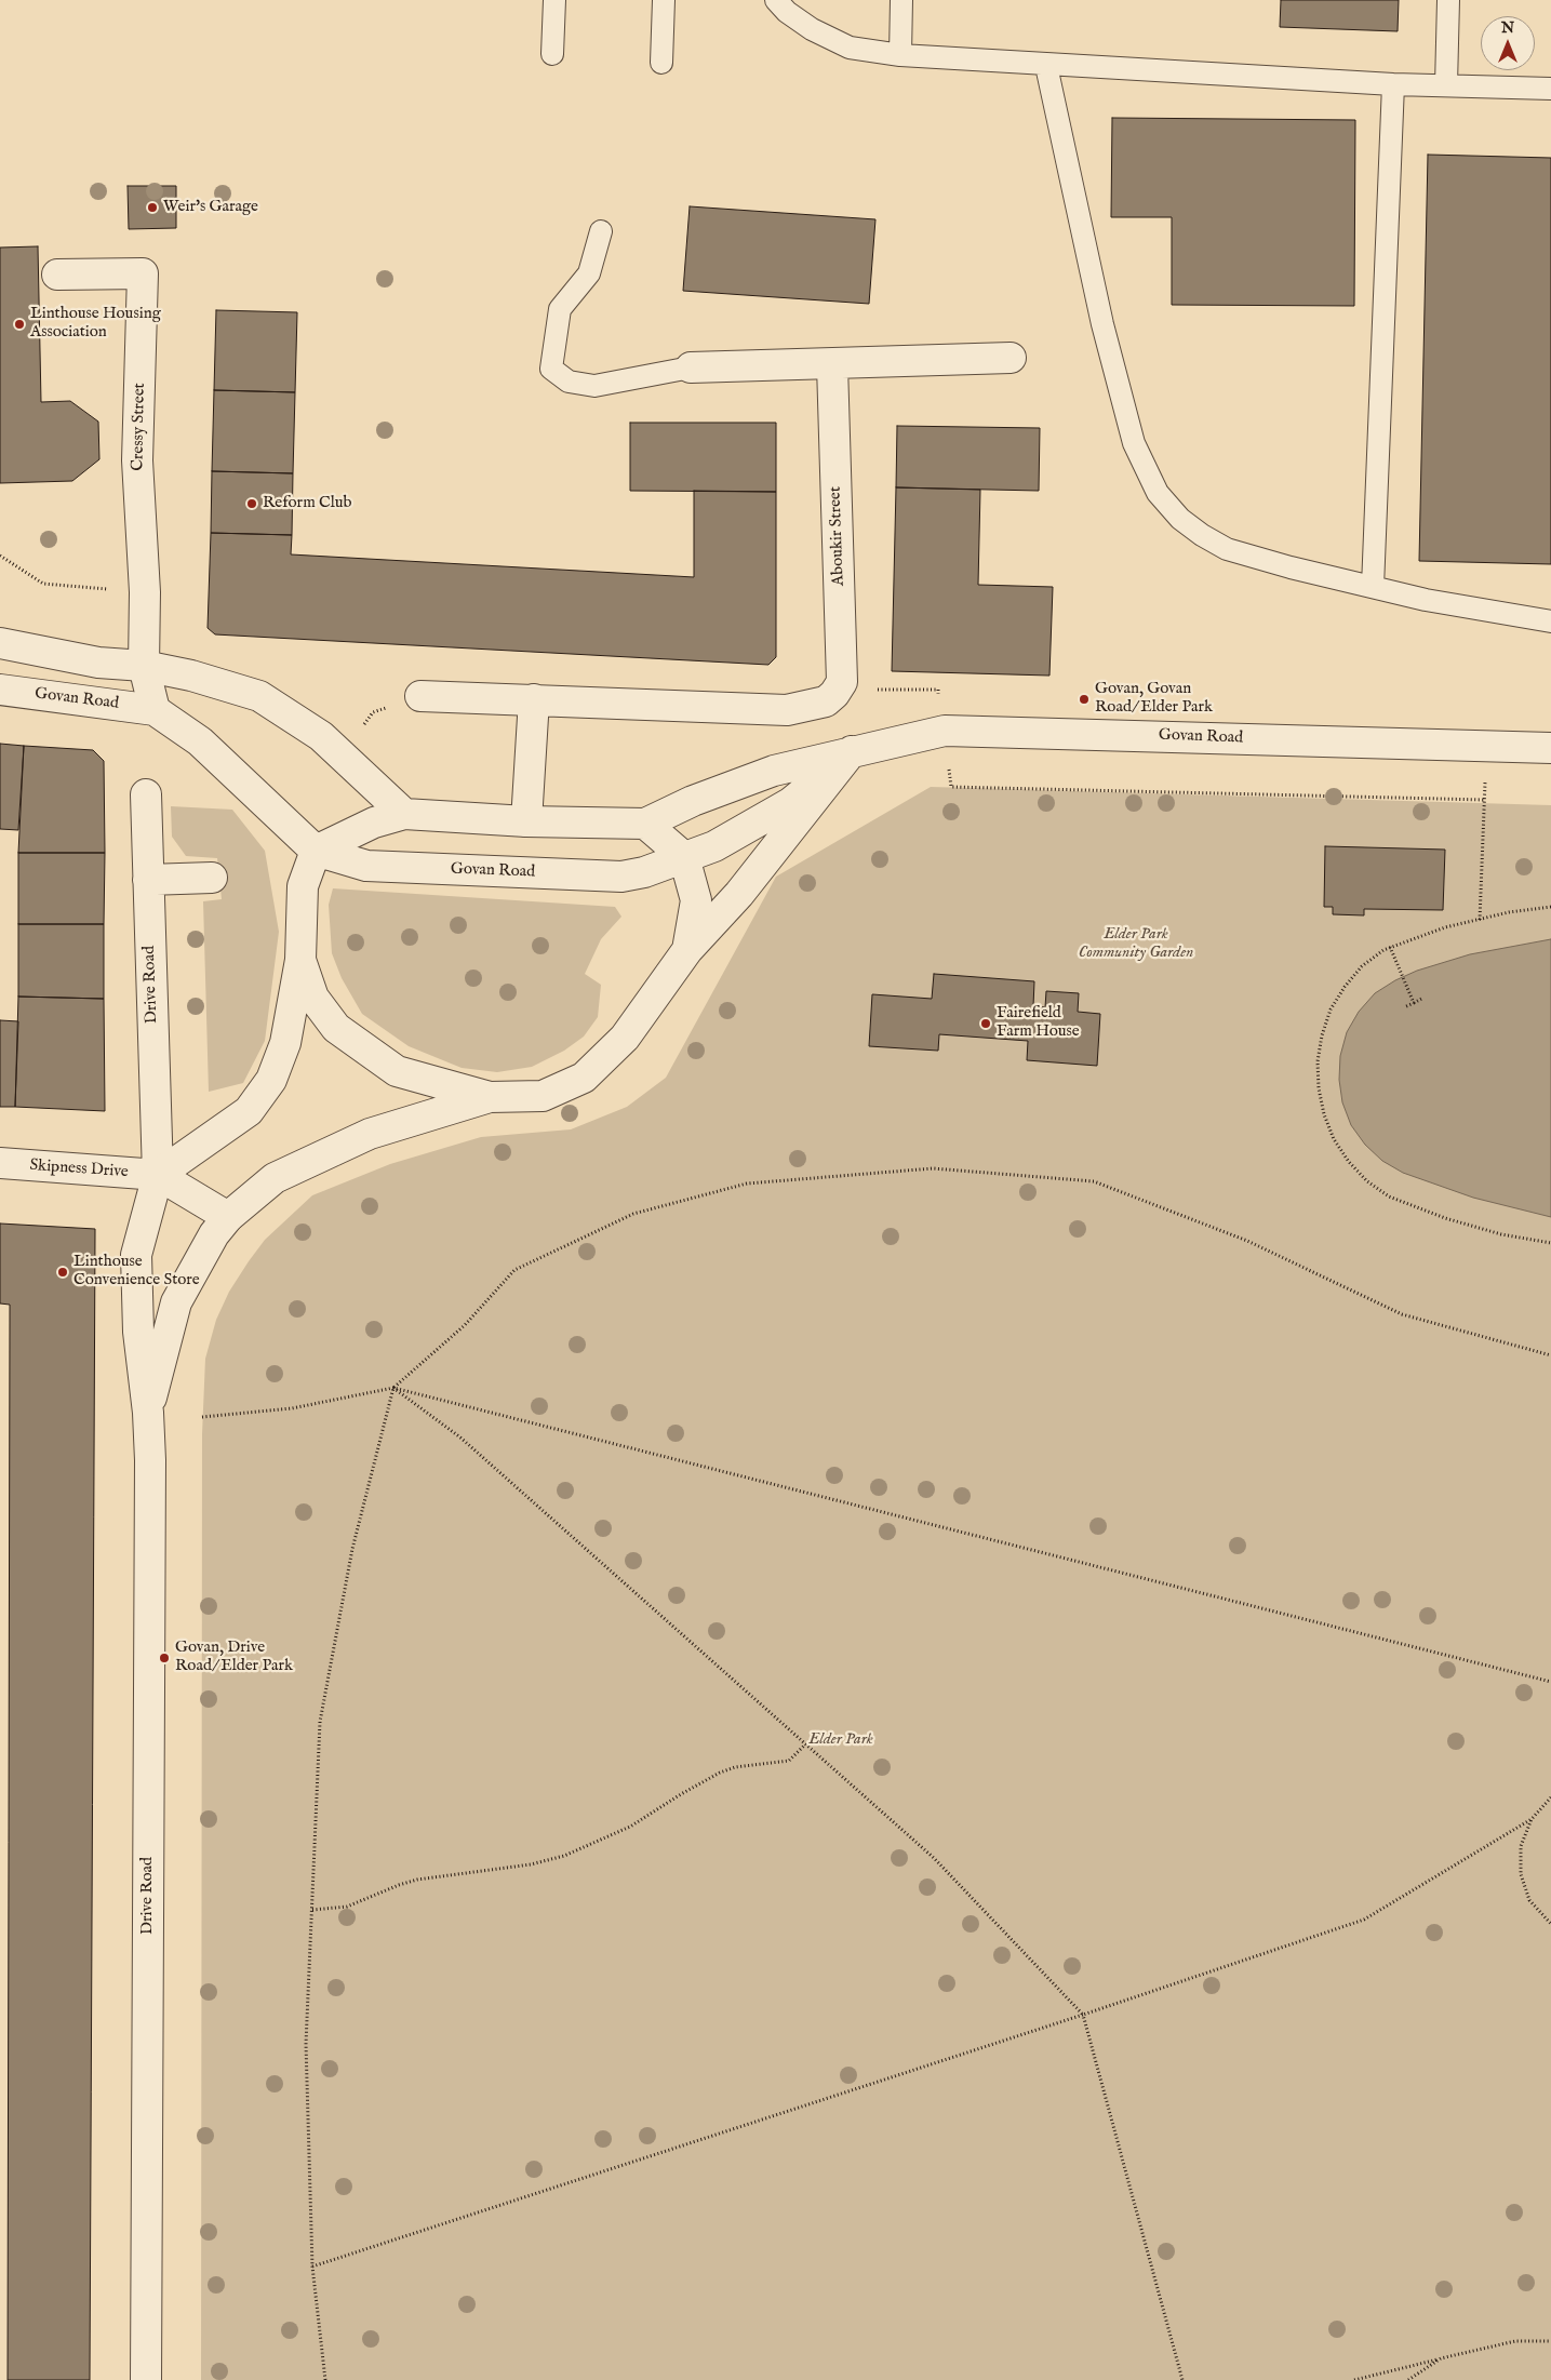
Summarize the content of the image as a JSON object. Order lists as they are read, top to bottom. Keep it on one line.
{"streets":{"street":["Cressy Street","Aboukir Street","Govan Road","Drive Road","Skipness Drive"]},"crossings":[["Drive Road","Skipness Drive"]],"parks":["Elder Park Community Garden","Elder Park"],"places":["Weir's Garage","Linthouse Housing Association","Reform Club","Govan, Govan Road/ Elder Park","Fairefield Farm House","Linthouse Convenience Store","Govan, Drive Road/ Elder Park"],"north":"top"}
